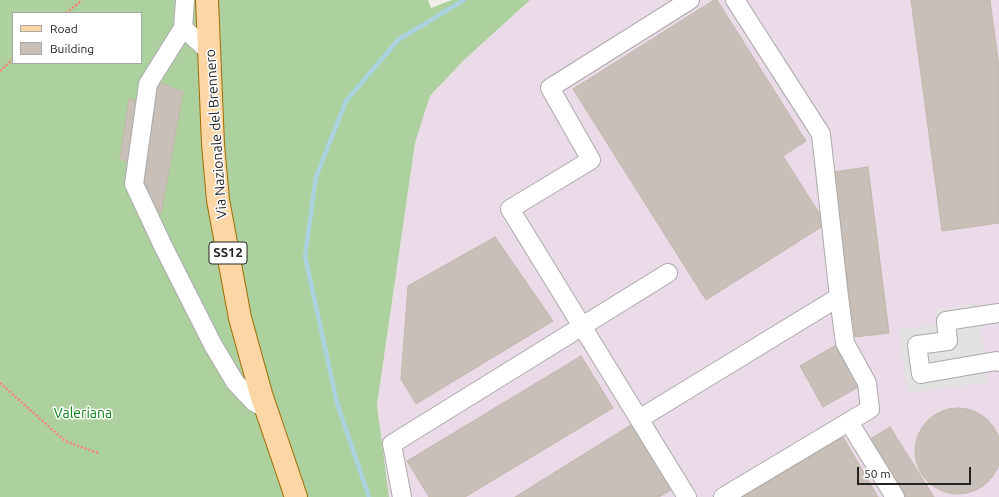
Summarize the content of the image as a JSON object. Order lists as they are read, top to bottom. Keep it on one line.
{"streets":{"main road":["Via Nazionale del Brennero","SS12"]},"parks":["Valeriana"],"legend":["Road","Building"],"scale_bar":"50 m"}
